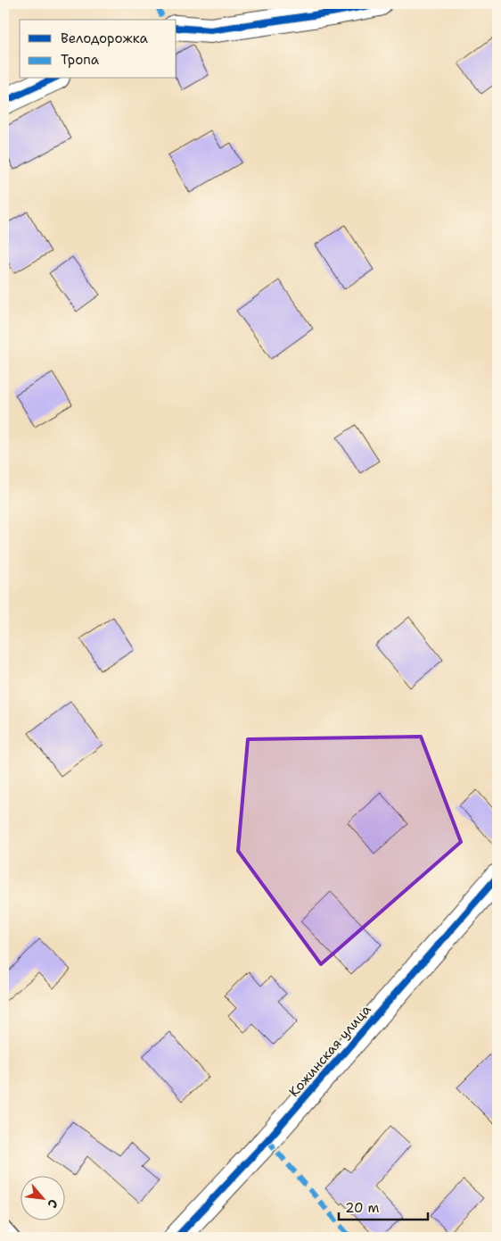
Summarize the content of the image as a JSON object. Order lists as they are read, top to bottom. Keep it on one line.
{"streets":{"street":["Кожинская улица"]},"legend":["Велодорожка","Тропа"],"scale_bar":"20 m","north":"bottom right"}
